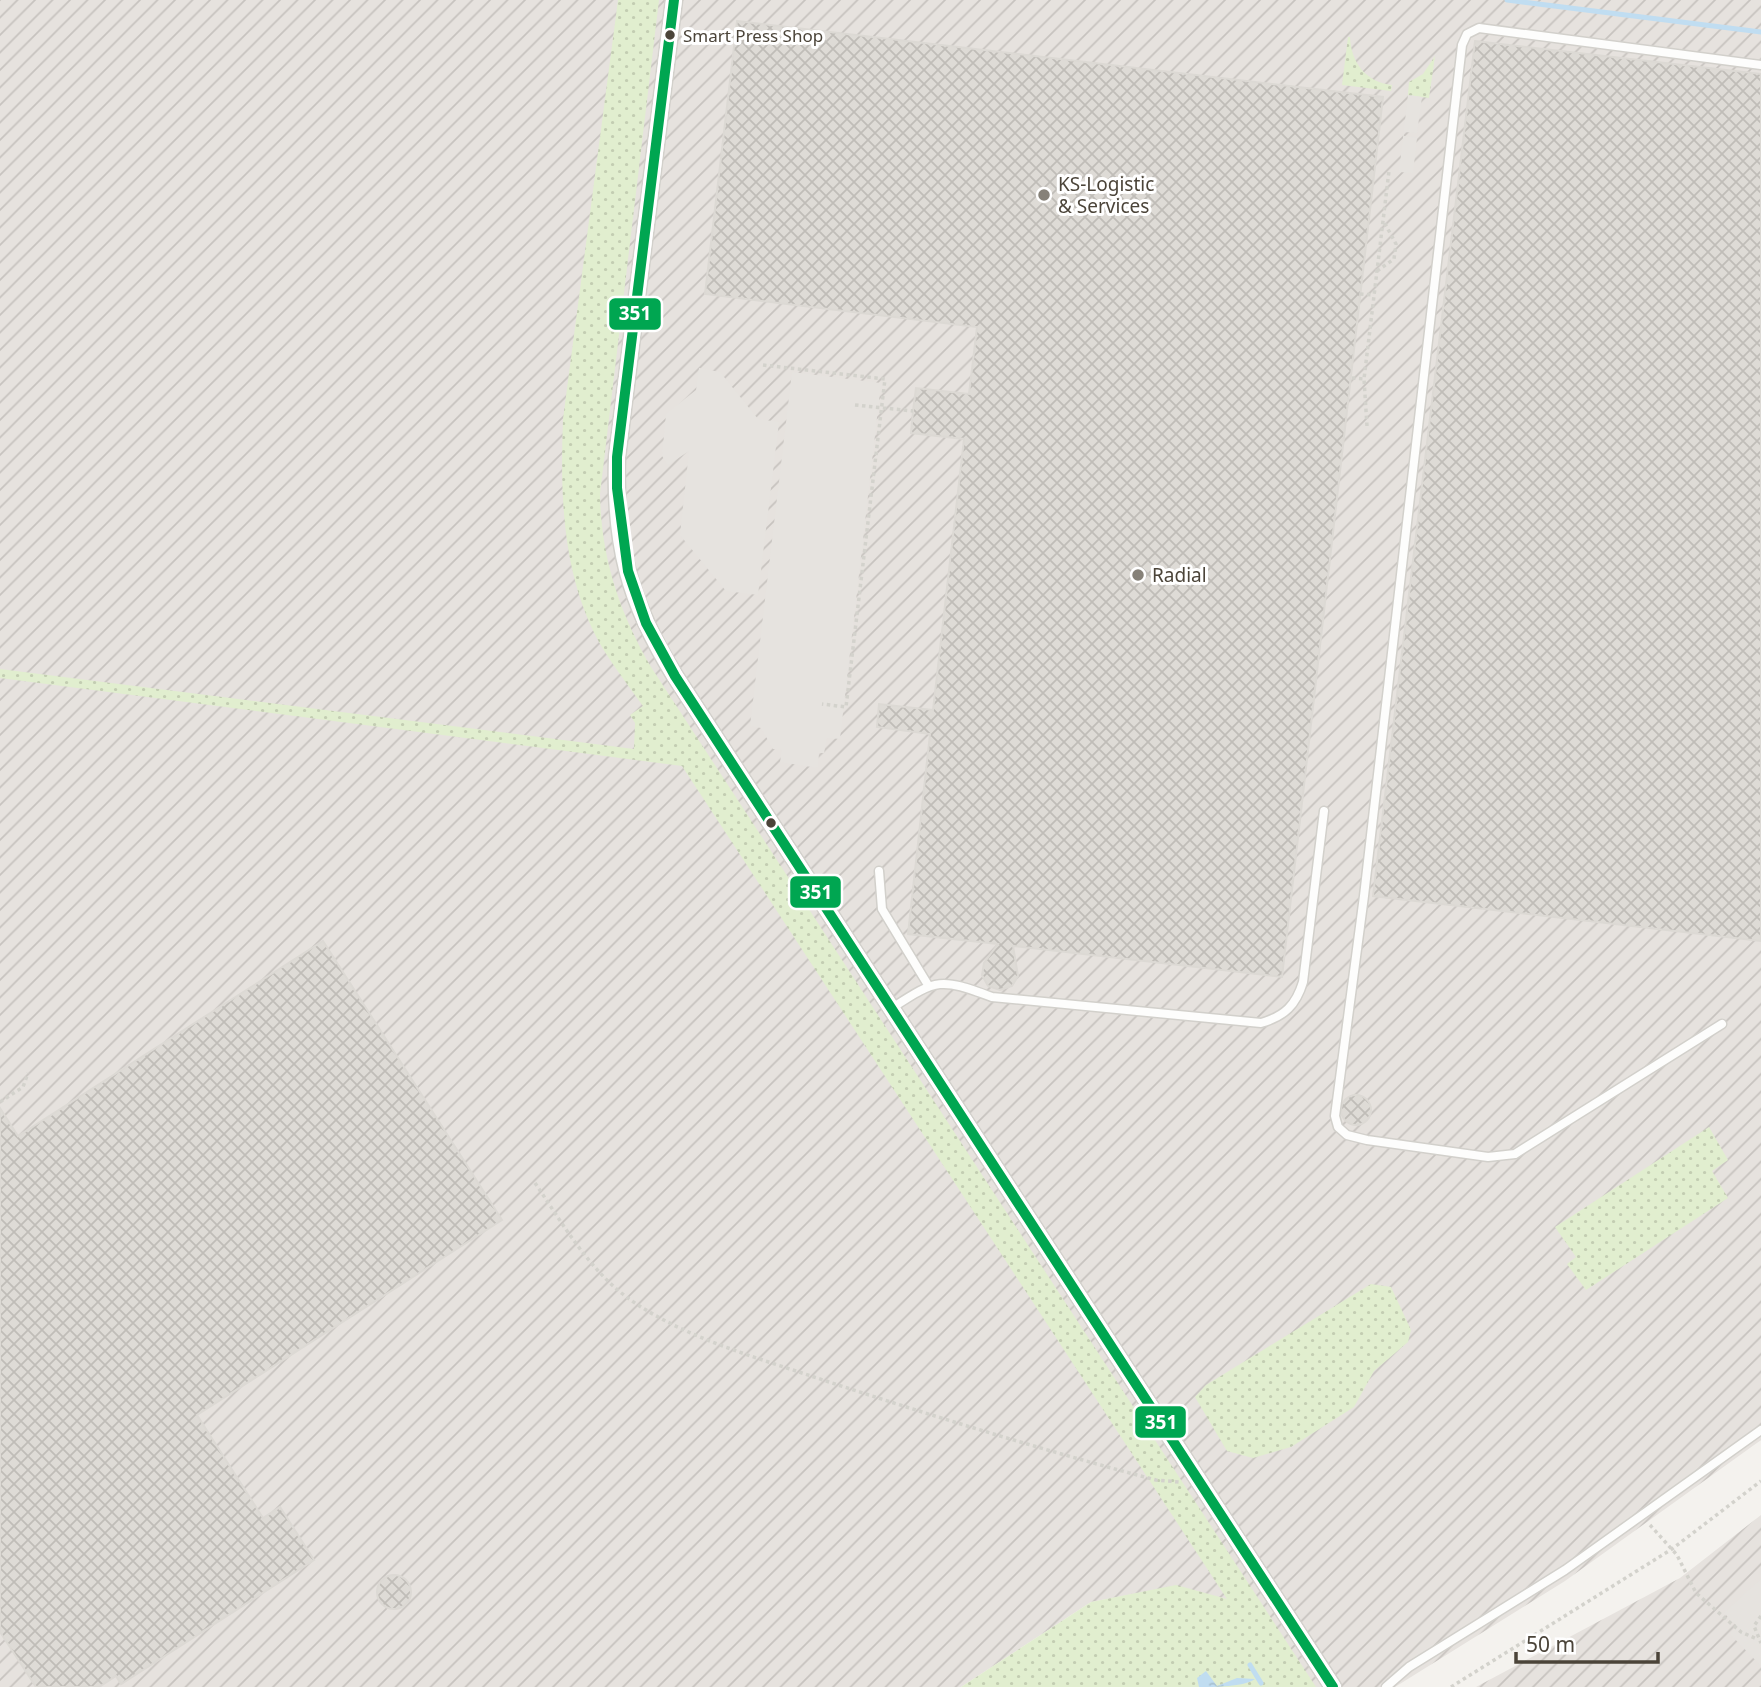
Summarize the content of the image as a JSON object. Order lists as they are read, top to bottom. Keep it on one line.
{"places":["Smart Press Shop","KS-Logistic & Services","Radial"],"lines":["transit line 351"],"scale_bar":"50 m"}
